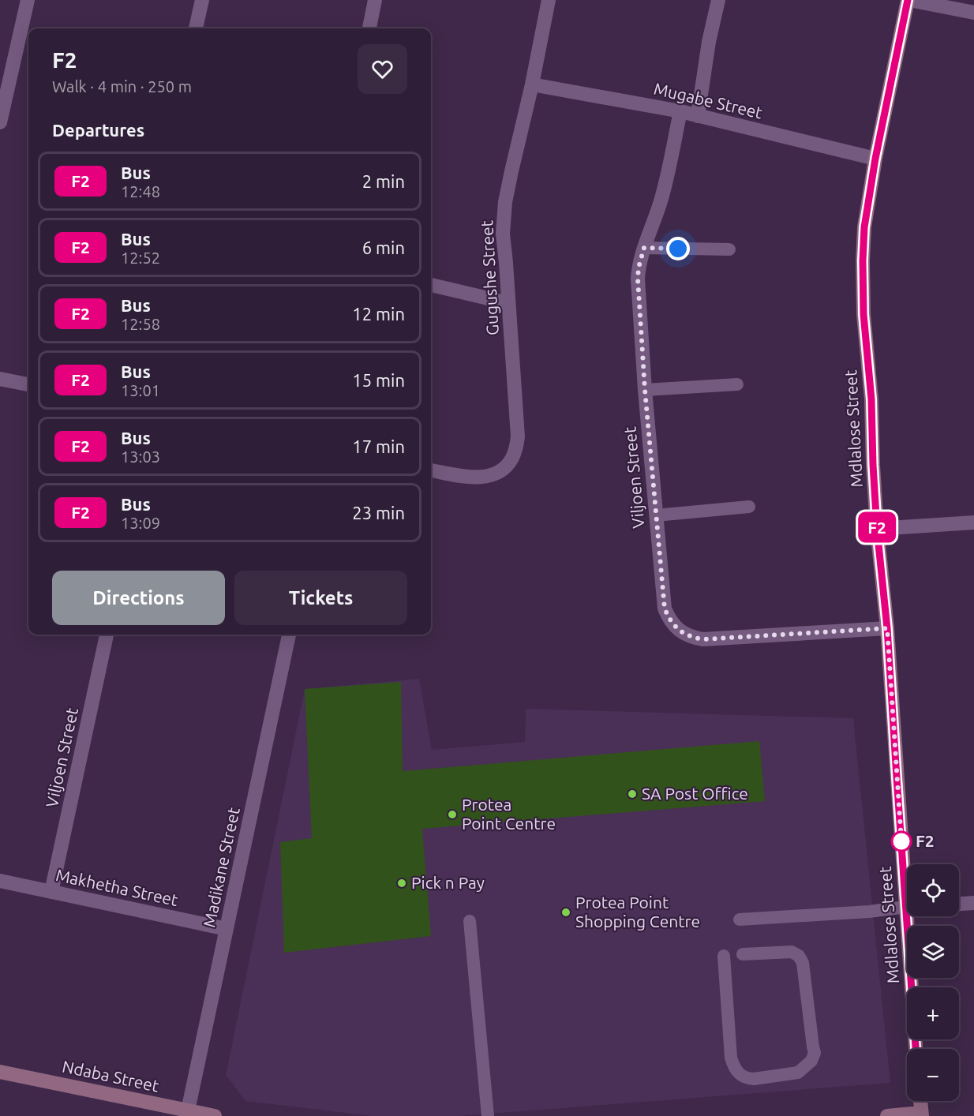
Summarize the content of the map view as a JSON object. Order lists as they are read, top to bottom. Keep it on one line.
{"streets":{"street":["Mugabe Street","Gugushe Street","Mdlalose Street","Viljoen Street","Madikane Street","Makhetha Street","Ndaba Street"]},"crossings":[["Mugabe Street","Gugushe Street"],["Mugabe Street","Mdlalose Street"],["Mugabe Street","Viljoen Street"],["Mdlalose Street","Viljoen Street"],["Viljoen Street","Makhetha Street"],["Madikane Street","Makhetha Street"],["Madikane Street","Ndaba Street"]],"places":["SA Post Office","Protea Point Centre","F2","Pick n Pay","Protea Point Shopping Centre"],"lines":["bus line F2"],"page":{"on_map":"F2","heading":[["F2","Walk · 4 min · 250 m"],"Departures"],"list":[{"mark":"F2","name":"Bus","note":"12:48","value":"2 min"},{"mark":"F2","name":"Bus","note":"12:52","value":"6 min"},{"mark":"F2","name":"Bus","note":"12:58","value":"12 min"},{"mark":"F2","name":"Bus","note":"13:01","value":"15 min"},{"mark":"F2","name":"Bus","note":"13:03","value":"17 min"},{"mark":"F2","name":"Bus","note":"13:09","value":"23 min"}],"buttons":["Directions","Tickets"],"map_buttons":["+","−"]}}
